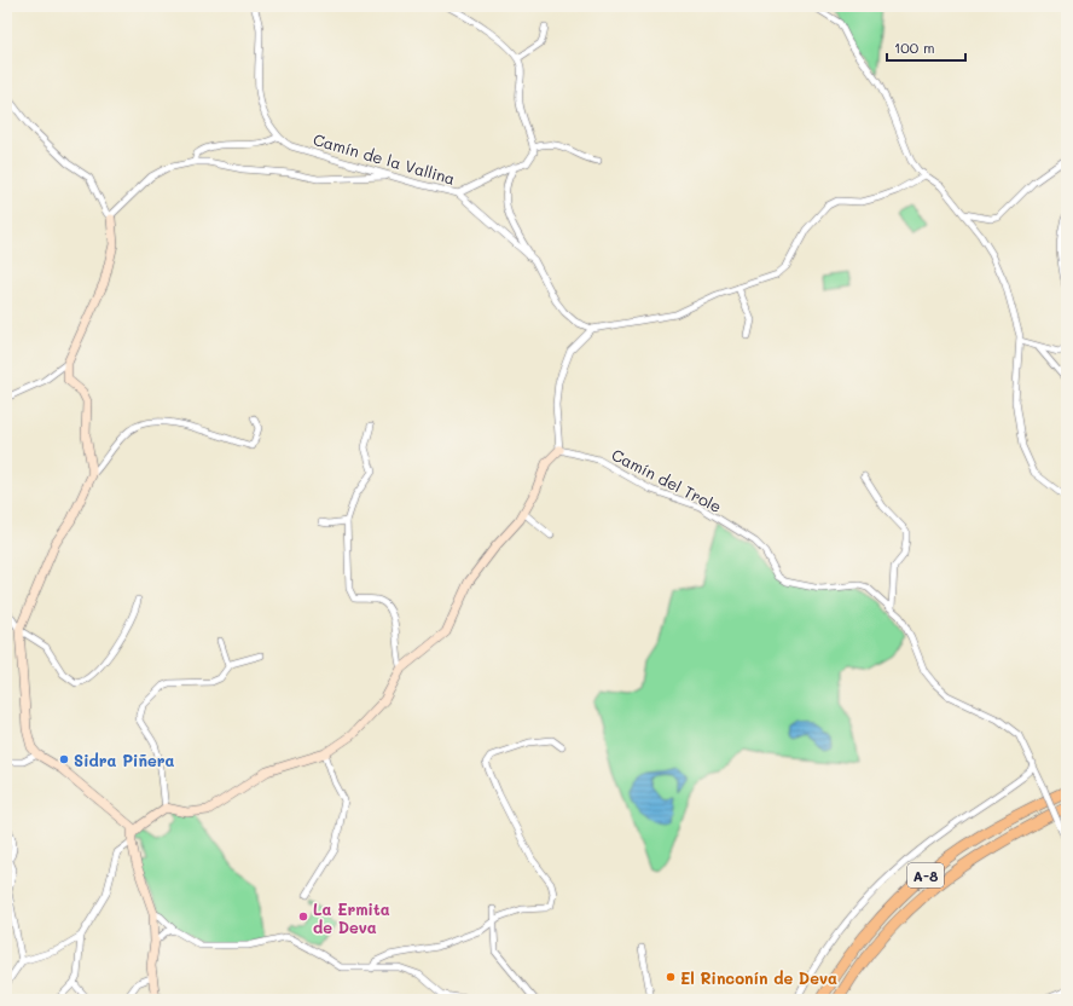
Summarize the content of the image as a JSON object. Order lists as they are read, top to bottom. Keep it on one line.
{"streets":{"highway":["A-8"],"street":["Camín de la Vallina","Camín del Trole"]},"places":["Sidra Piñera","La Ermita de Deva","El Rinconín de Deva"],"scale_bar":"100 m"}
